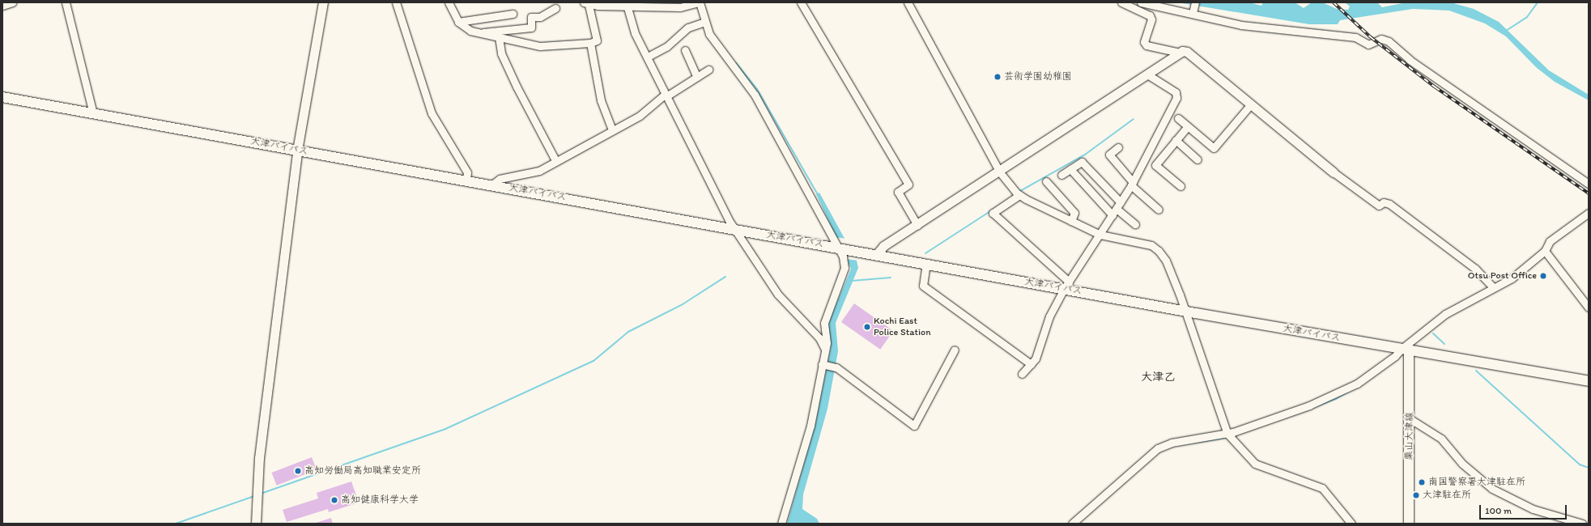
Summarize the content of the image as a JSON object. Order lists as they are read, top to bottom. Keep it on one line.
{"streets":{"main road":["大津バイパス","栗山大津線"]},"crossings":[["大津バイパス","栗山大津線"]],"districts":["大津乙"],"places":["芸術学園幼稚園","Otsu Post Office","Kochi East Police Station","高知労働局高知職業安定所","南国警察署大津駐在所","大津駐在所","高知健康科学大学"],"scale_bar":"100 m"}
